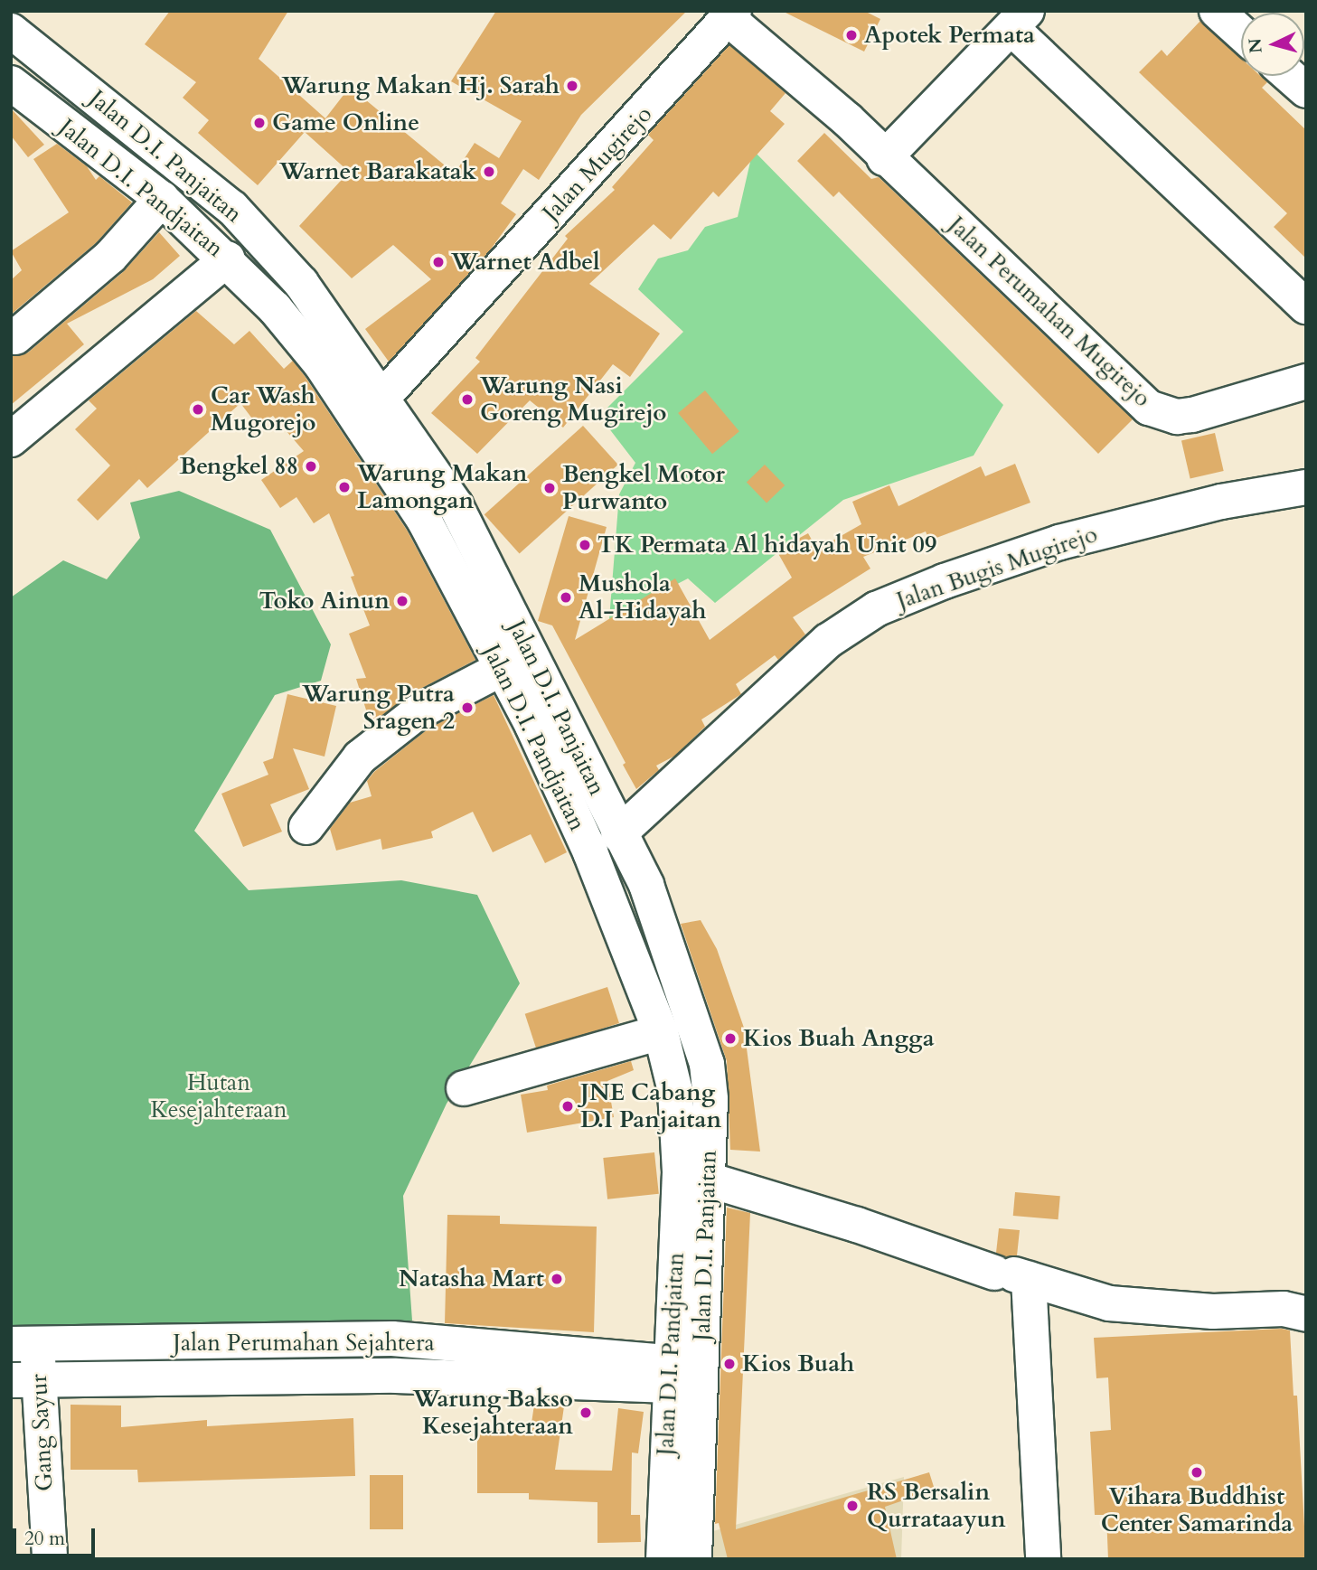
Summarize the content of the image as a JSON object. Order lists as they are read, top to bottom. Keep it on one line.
{"streets":{"main road":["Jalan D.I. Panjaitan","Jalan Mugirejo","Jalan D.I. Pandjaitan","Jalan Perumahan Mugirejo","Jalan Bugis Mugirejo","Jalan Perumahan Sejahtera","Gang Sayur"]},"crossings":[["Jalan D.I. Panjaitan","Jalan Mugirejo"],["Jalan D.I. Panjaitan","Jalan D.I. Pandjaitan"],["Jalan D.I. Panjaitan","Jalan Bugis Mugirejo"],["Jalan D.I. Panjaitan","Jalan Perumahan Sejahtera"],["Jalan Mugirejo","Jalan D.I. Pandjaitan"],["Jalan Mugirejo","Jalan Perumahan Mugirejo"],["Jalan D.I. Pandjaitan","Jalan Perumahan Sejahtera"],["Jalan Perumahan Sejahtera","Gang Sayur"]],"parks":["Hutan Kesejahteraan"],"places":["Apotek Permata","Warung Makan Hj. Sarah","Game Online","Warnet Barakatak","Warnet Adbel","Warung Nasi Goreng Mugirejo","Car Wash Mugorejo","Bengkel 88","Warung Makan Lamongan","Bengkel Motor Purwanto","TK Permata Al hidayah Unit 09","Mushola Al-Hidayah","Toko Ainun","Warung Putra Sragen 2","Kios Buah Angga","JNE Cabang D.I Panjaitan","Natasha Mart","Kios Buah","Warung Bakso Kesejahteraan","Vihara Buddhist Center Samarinda","RS Bersalin Qurrataayun"],"scale_bar":"20 m","north":"left"}
